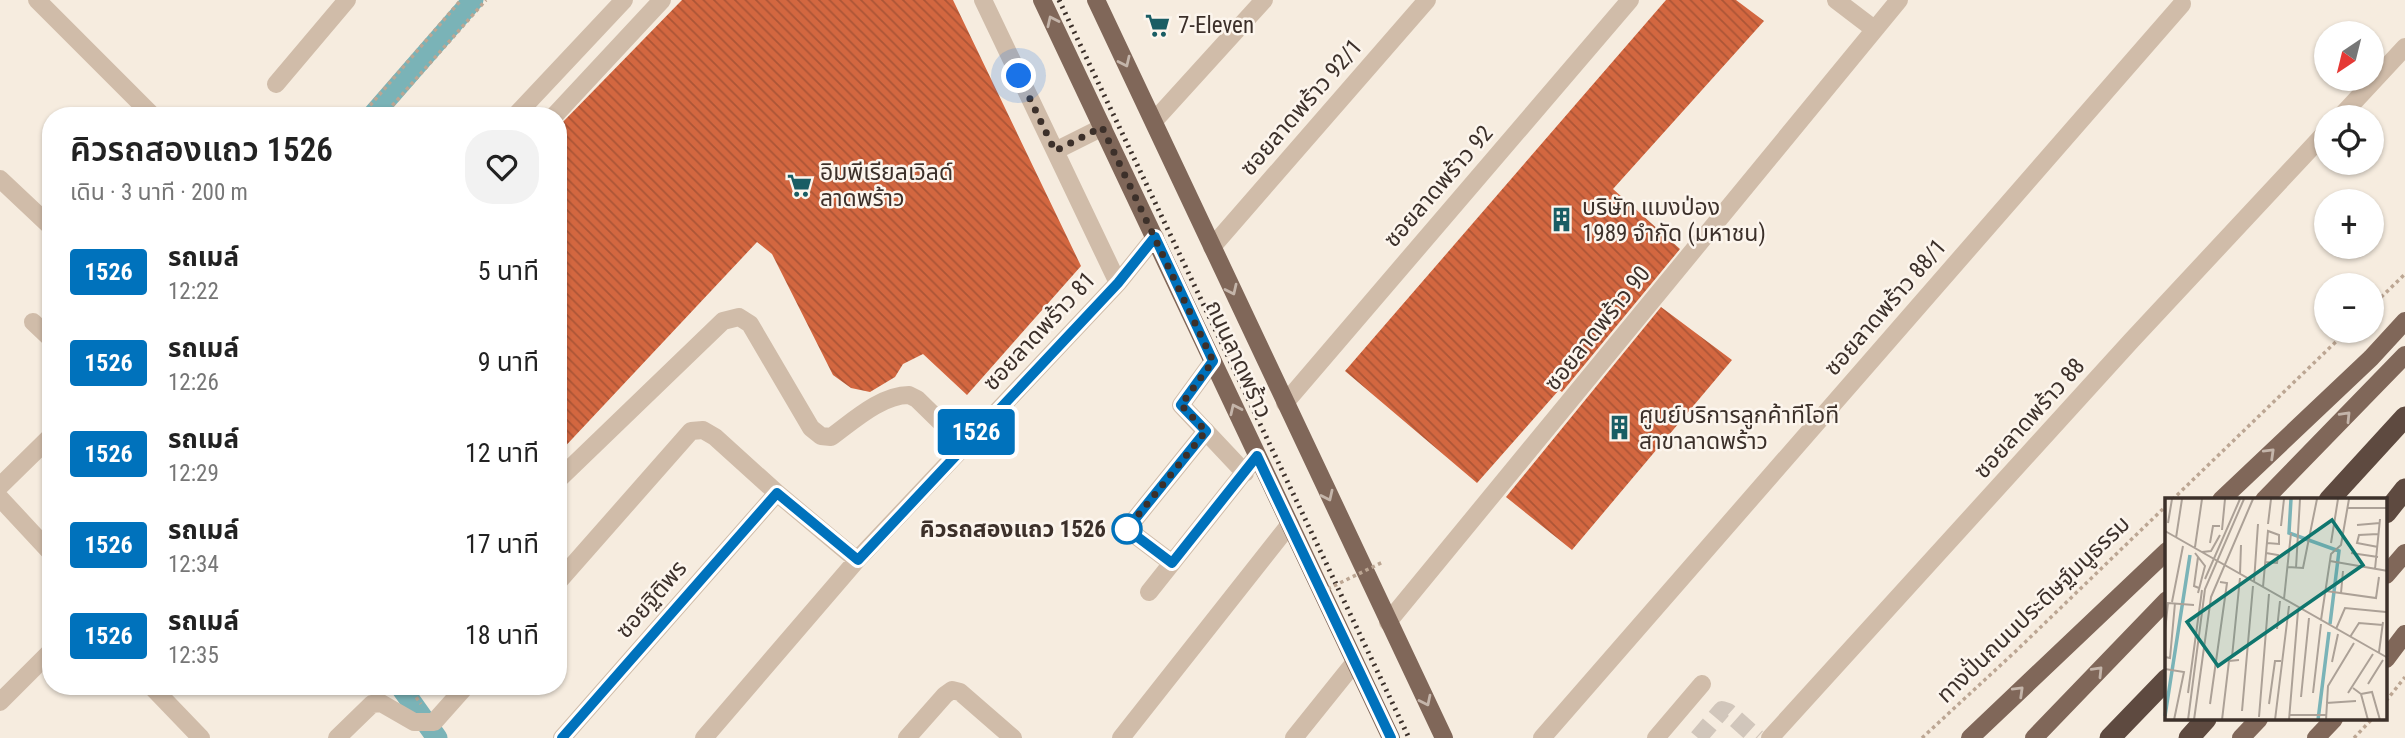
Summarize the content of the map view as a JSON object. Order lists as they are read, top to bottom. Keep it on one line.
{"streets":{"main road":["ถนนลาดพร้าว"],"street":["ซอยลาดพร้าว 92/1","ซอยลาดพร้าว 92","ซอยลาดพร้าว 88/1","ซอยลาดพร้าว 90","ซอยลาดพร้าว 81","ซอยลาดพร้าว 88","ซอยฐิติพร"],"path":["ทางปั่นถนนประดิษฐ์มนูธรรม"]},"crossings":[["ซอยลาดพร้าว 92/1","ถนนลาดพร้าว"],["ซอยลาดพร้าว 92","ถนนลาดพร้าว"],["ซอยลาดพร้าว 90","ถนนลาดพร้าว"],["ซอยลาดพร้าว 81","ถนนลาดพร้าว"]],"places":{"supermarket":["7-Eleven","อิมพีเรียลเวิลด์ ลาดพร้าว"],"building":["บริษัท แมงป่อง 1989 จำกัด (มหาชน)","ศูนย์บริการลูกค้าทีโอที สาขาลาดพร้าว"],"other":["คิวรถสองแถว 1526"]},"lines":["bus line 1526"],"north":"bottom left","page":{"on_map":"1526","map_buttons":["+","−"],"heading":["คิวรถสองแถว 1526","เดิน · 3 นาที · 200 m"],"list":[{"mark":"1526","name":"รถเมล์","note":"12:22","value":"5 นาที"},{"mark":"1526","name":"รถเมล์","note":"12:26","value":"9 นาที"},{"mark":"1526","name":"รถเมล์","note":"12:29","value":"12 นาที"},{"mark":"1526","name":"รถเมล์","note":"12:34","value":"17 นาที"},{"mark":"1526","name":"รถเมล์","note":"12:35","value":"18 นาที"}]}}
